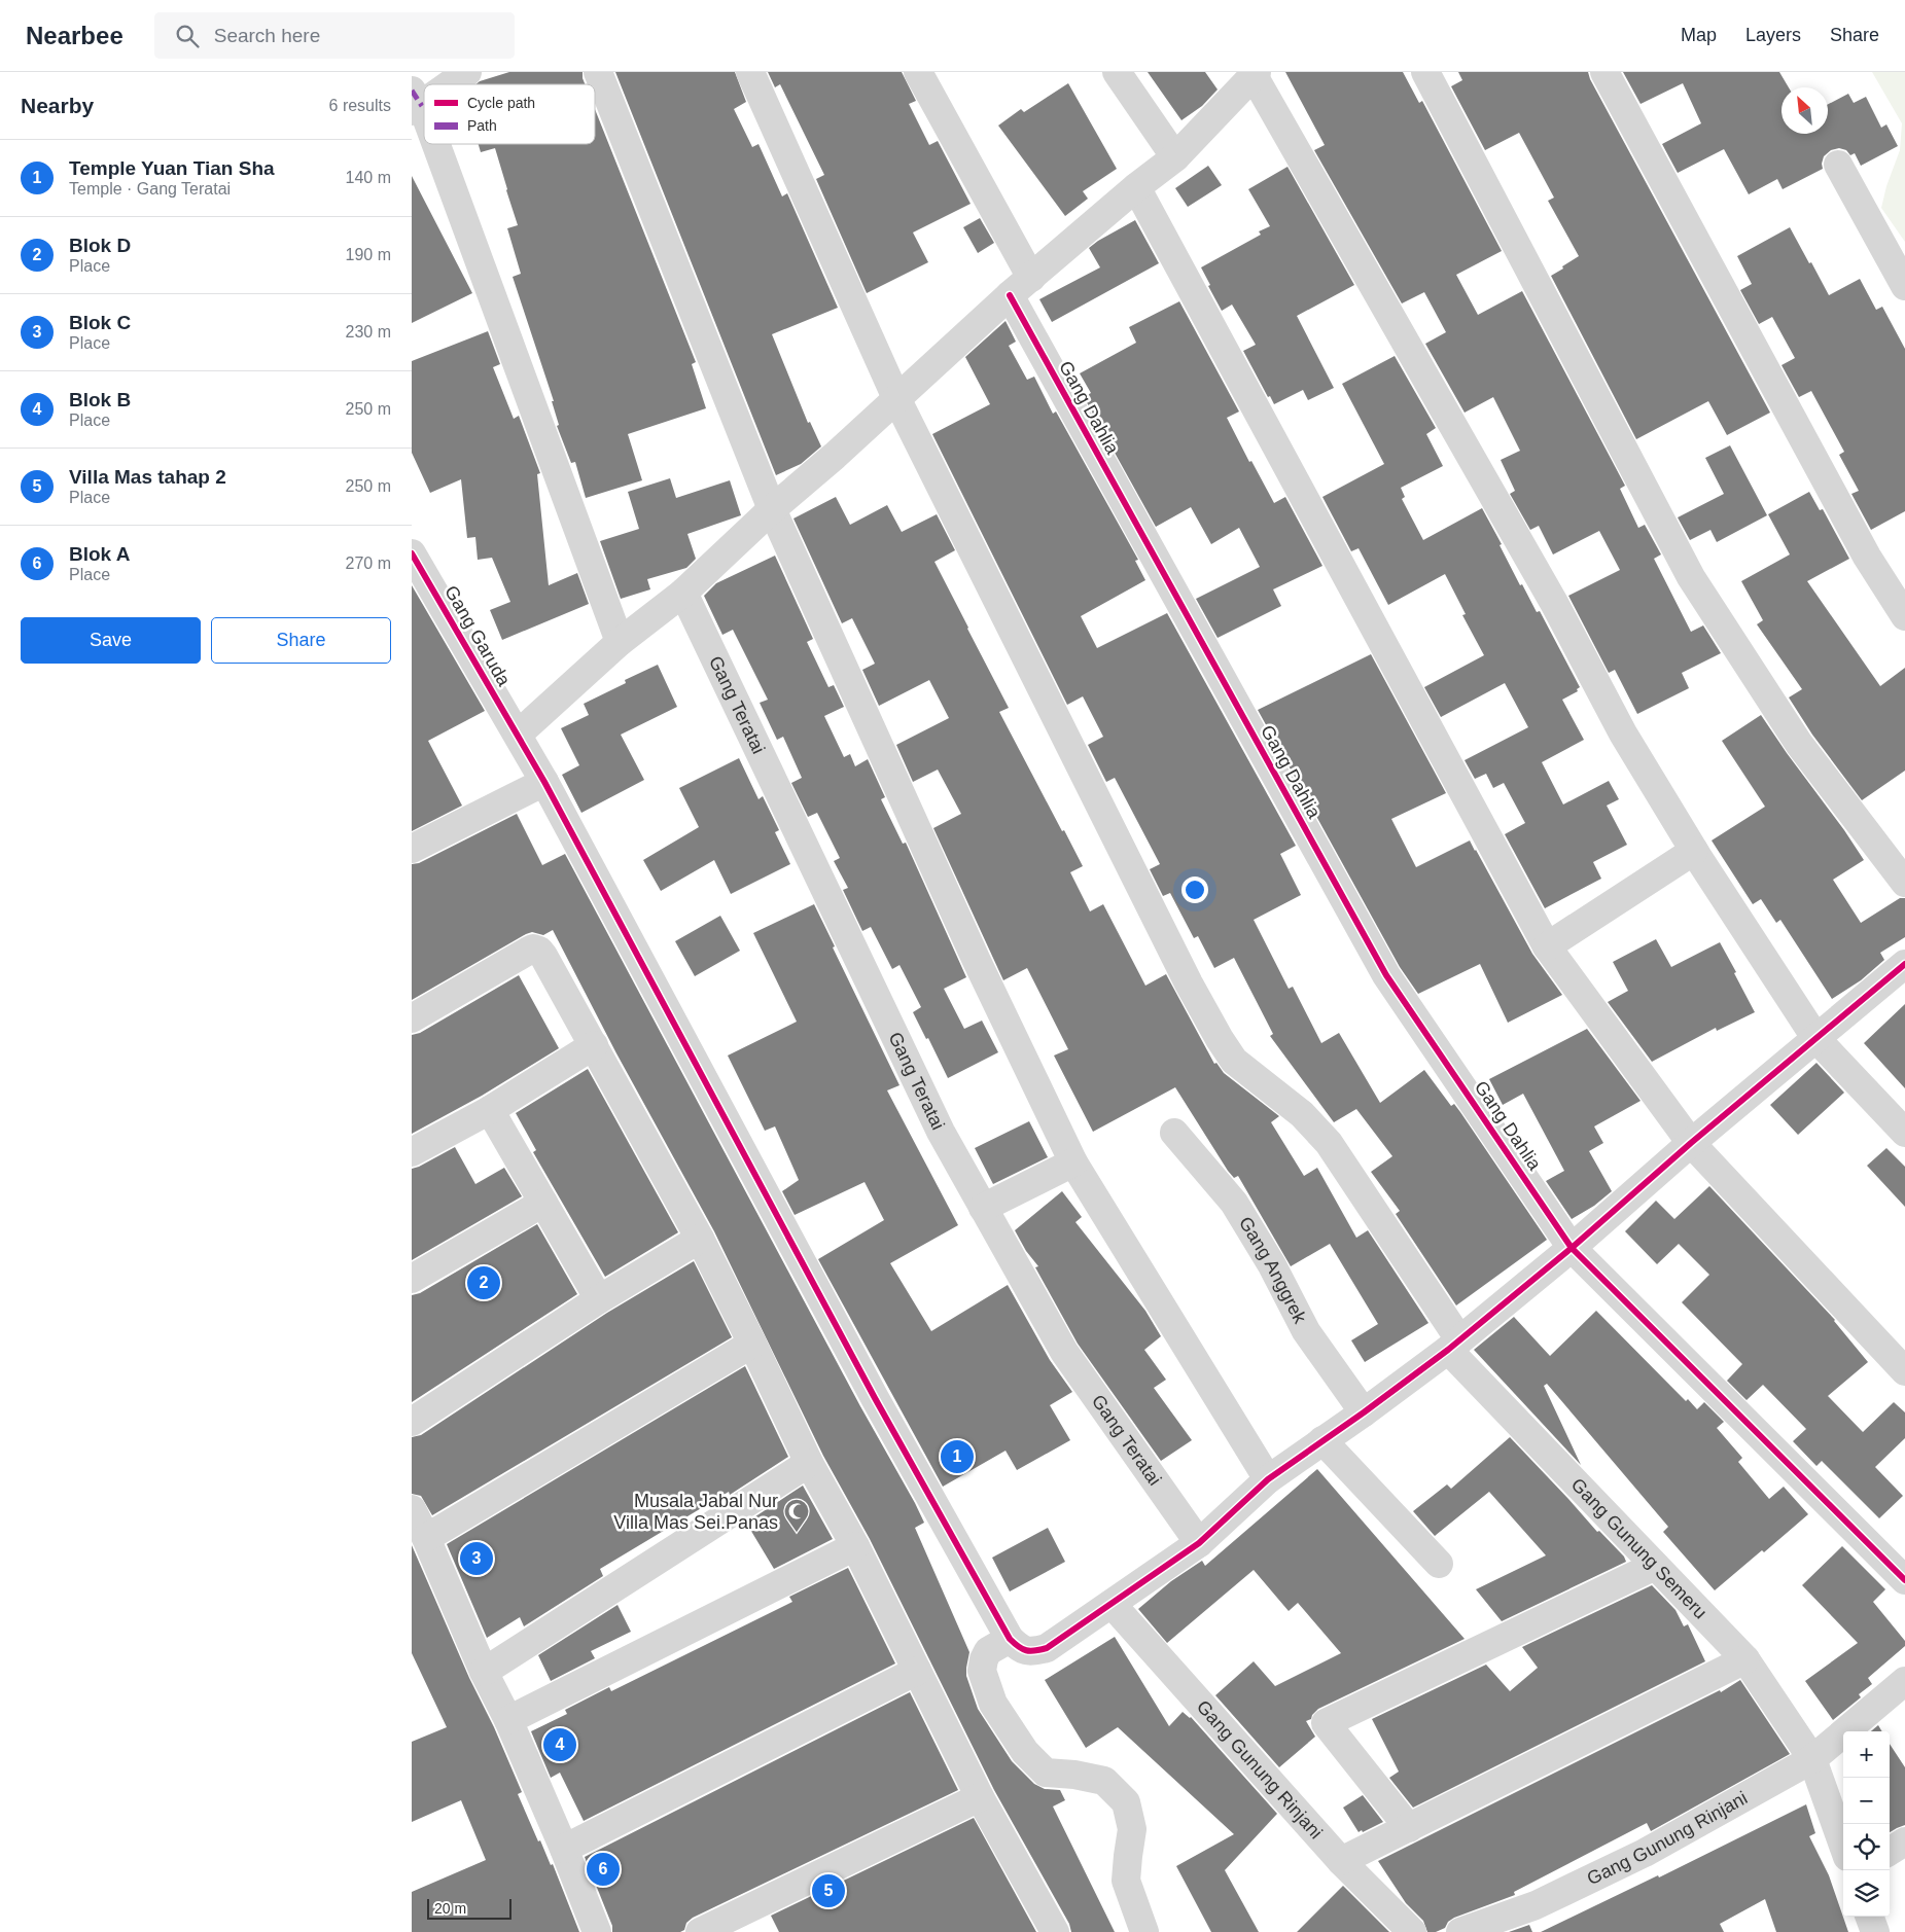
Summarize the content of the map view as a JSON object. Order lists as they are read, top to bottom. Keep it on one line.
{"streets":{"street":["Gang Dahlia","Gang Garuda","Gang Teratai","Gang Anggrek","Gang Gunung Semeru","Gang Gunung Rinjani"]},"crossings":[["Gang Gunung Semeru","Gang Gunung Rinjani"]],"places":{"mosque":["Musala Jabal Nur Villa Mas Sei.Panas"]},"legend":["Cycle path","Path"],"scale_bar":"20 m","north":"top left","page":{"header":"Nearbee","search":"Search here","nav":["Map","Layers","Share"],"heading":["Nearby","6 results"],"list":[{"mark":"1","name":"Temple Yuan Tian Sha","note":"Temple · Gang Teratai","value":"140 m"},{"mark":"2","name":"Blok D","note":"Place","value":"190 m"},{"mark":"3","name":"Blok C","note":"Place","value":"230 m"},{"mark":"4","name":"Blok B","note":"Place","value":"250 m"},{"mark":"5","name":"Villa Mas tahap 2","note":"Place","value":"250 m"},{"mark":"6","name":"Blok A","note":"Place","value":"270 m"}],"buttons":["Save","Share"],"pins":["2","1","3","4","6","5"],"map_buttons":["+","−"],"scale":"20 m"}}
